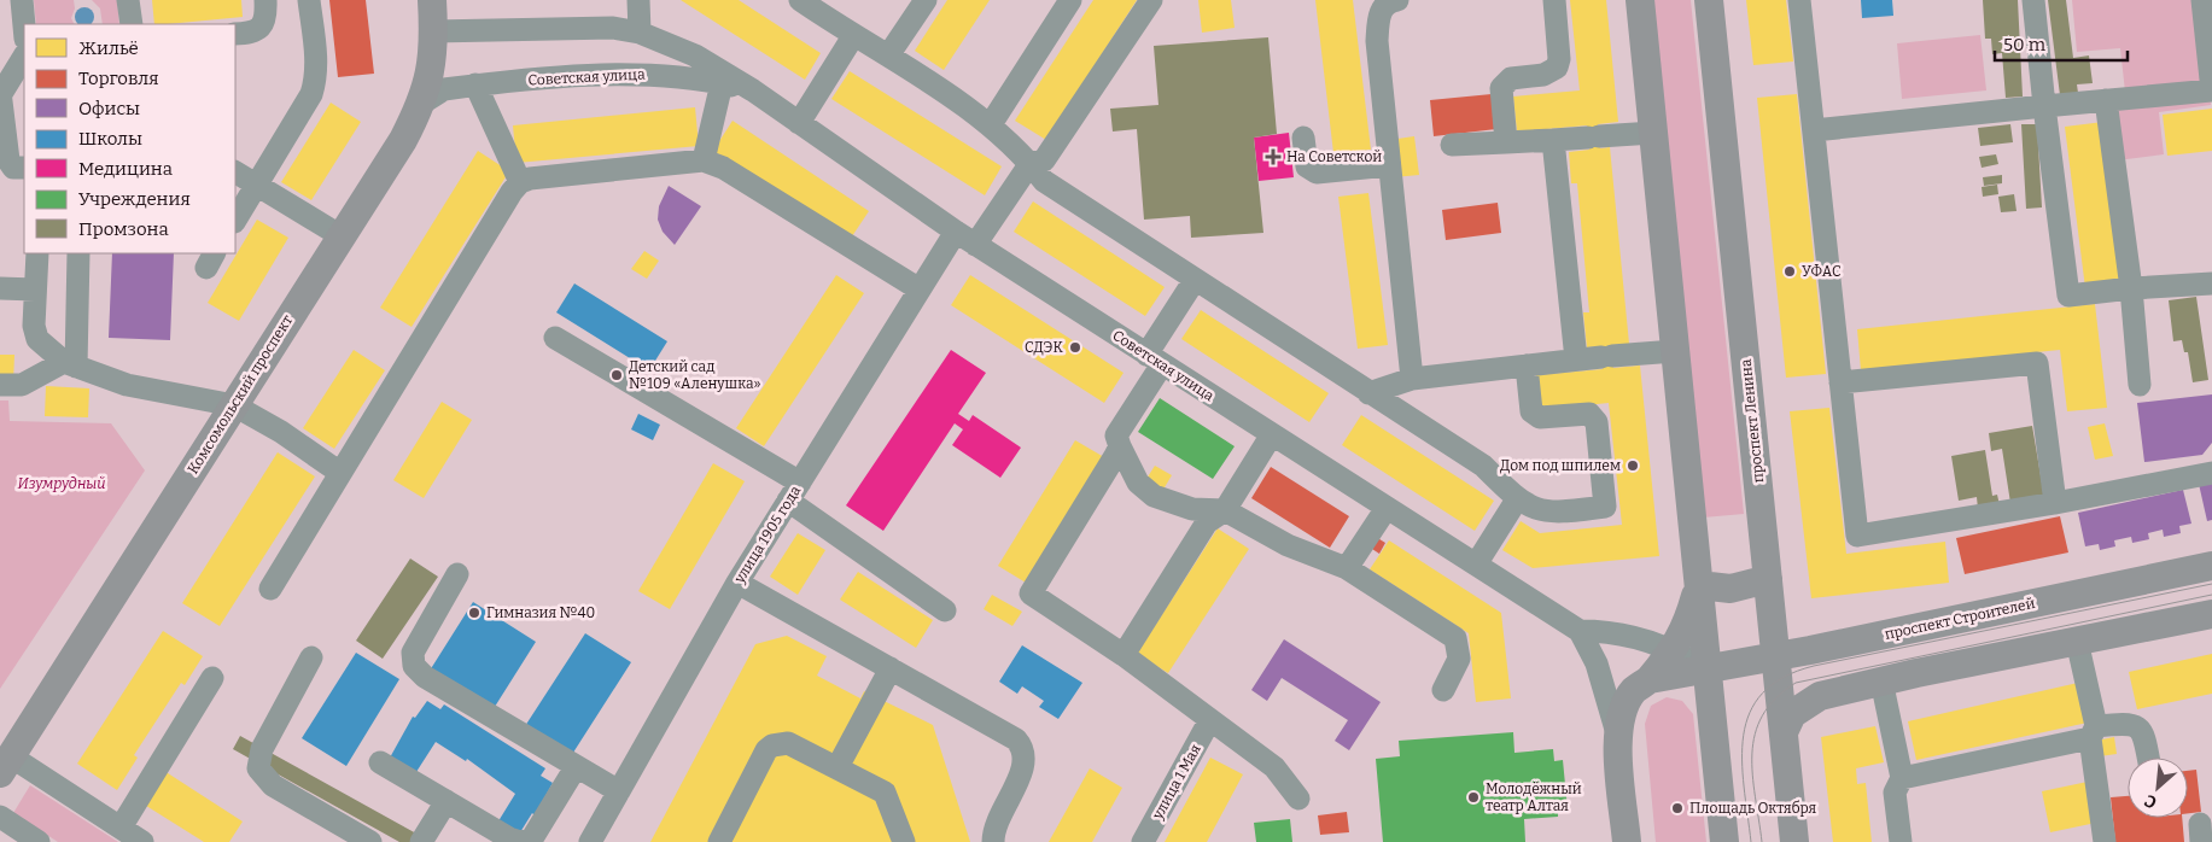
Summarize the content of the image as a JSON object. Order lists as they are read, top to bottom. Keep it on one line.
{"streets":{"main road":["Комсомольский проспект","проспект Ленина","проспект Строителей"],"street":["Советская улица","улица 1905 года","улица 1 Мая"]},"crossings":[["Советская улица","Комсомольский проспект"],["Советская улица","улица 1905 года"],["проспект Ленина","проспект Строителей"]],"parks":["Изумрудный"],"places":{"health":["На Советской"],"other":["УФАС","СДЭК","Детский сад №109 «Аленушка»","Дом под шпилем","Гимназия №40","Молодёжный театр Алтая","Площадь Октября"]},"legend":["Жильё","Торговля","Офисы","Школы","Медицина","Учреждения","Промзона"],"scale_bar":"50 m","north":"bottom left"}
